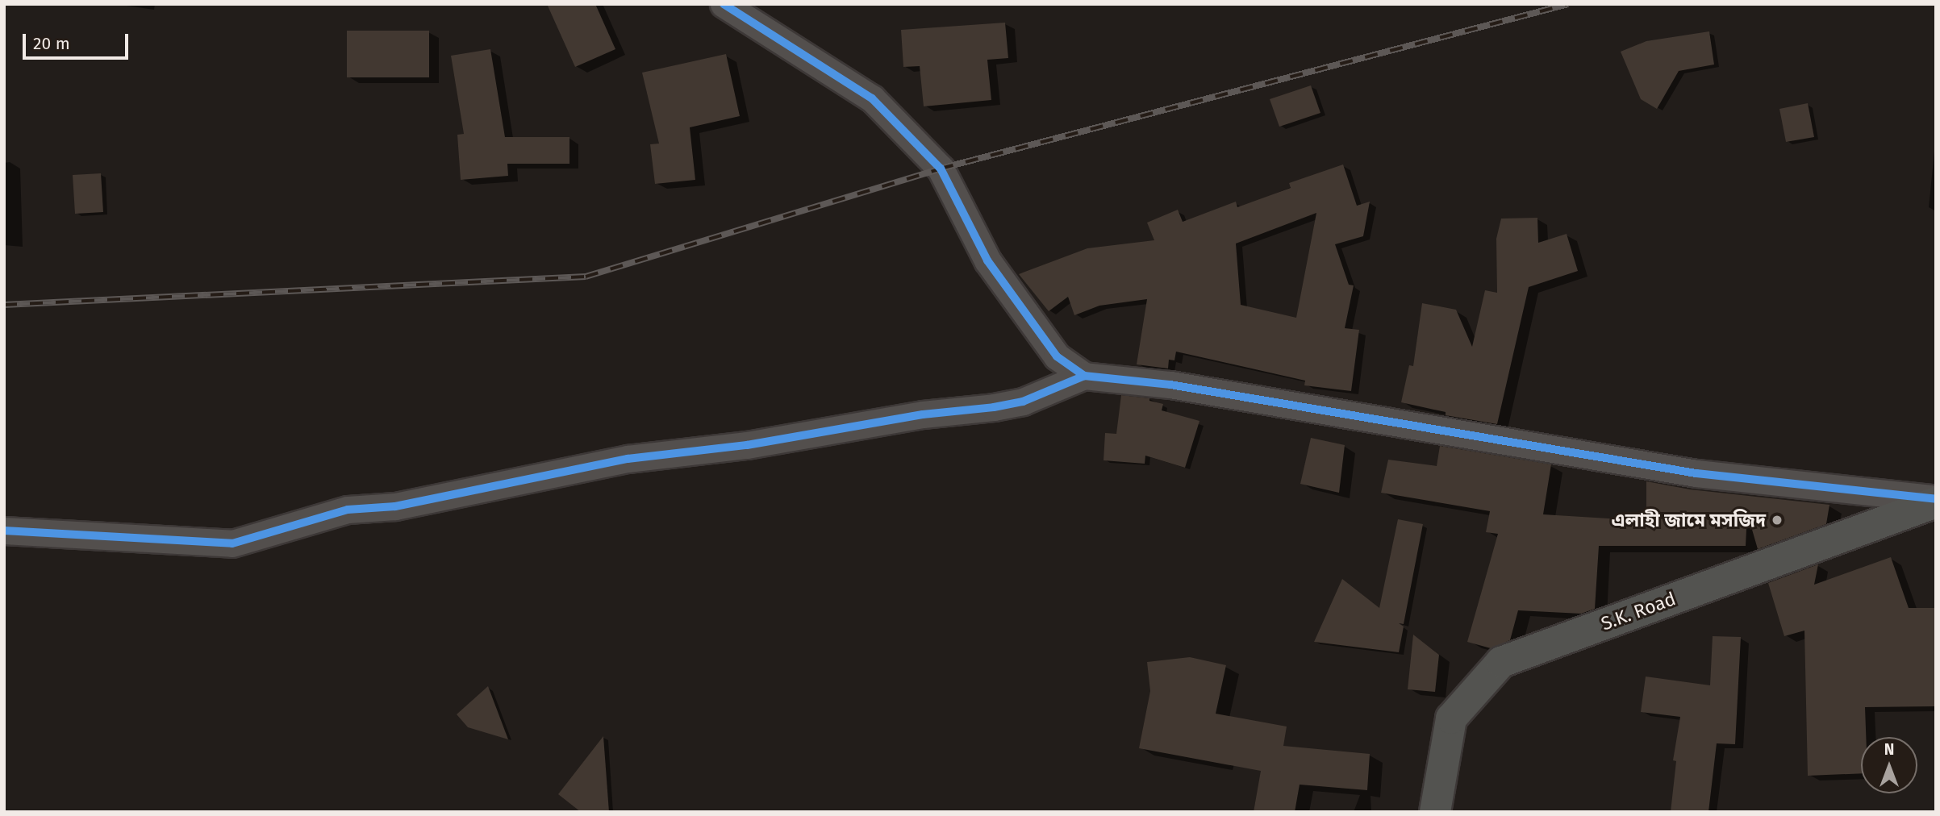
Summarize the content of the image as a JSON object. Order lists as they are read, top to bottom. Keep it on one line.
{"streets":{"main road":["S.K. Road"]},"places":["এলাহী জামে মসজিদ"],"scale_bar":"20 m","north":"top"}
